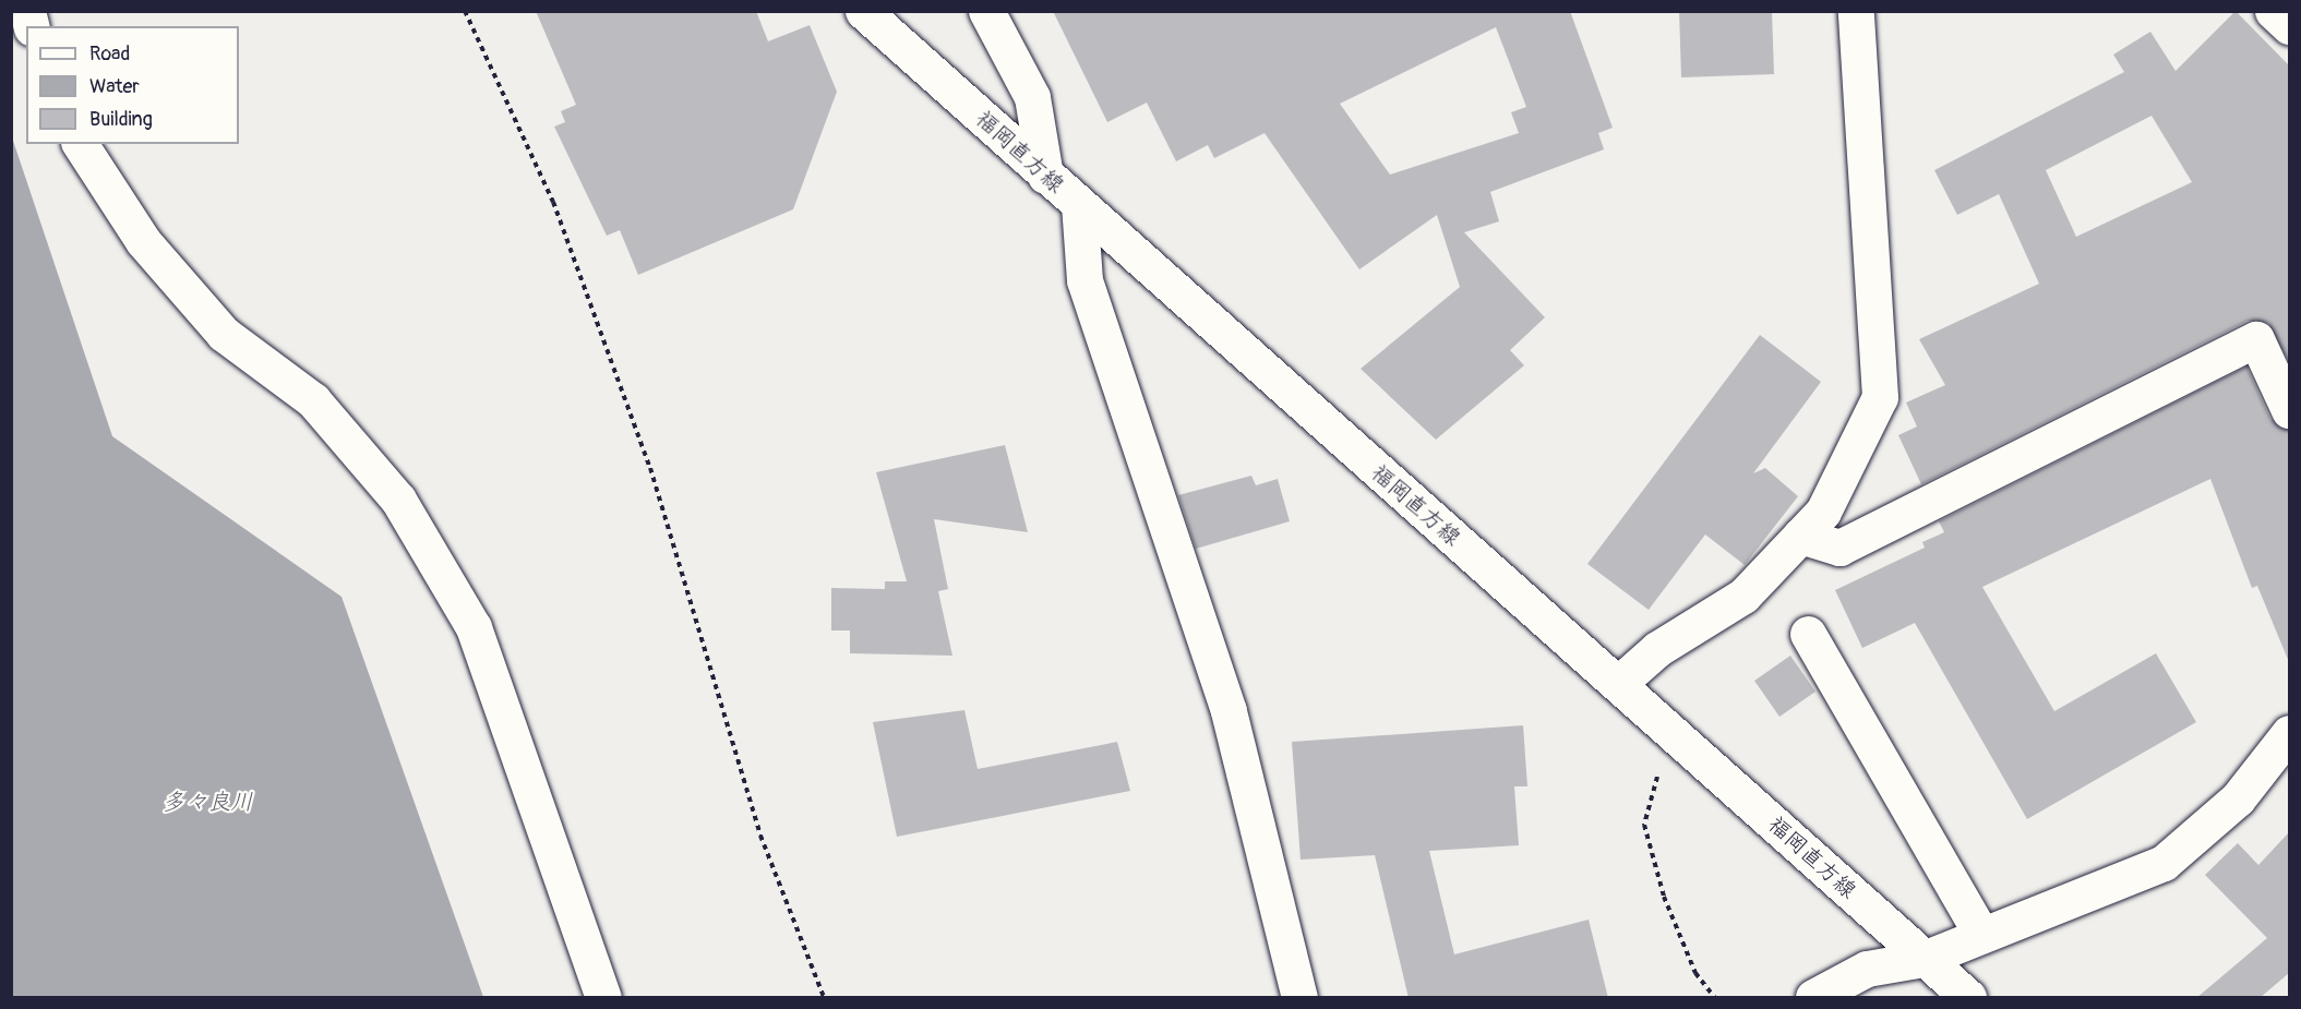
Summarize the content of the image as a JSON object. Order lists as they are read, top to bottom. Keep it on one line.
{"streets":{"street":["福岡直方線"]},"water":["多々良川"],"legend":["Road","Water","Building"]}
